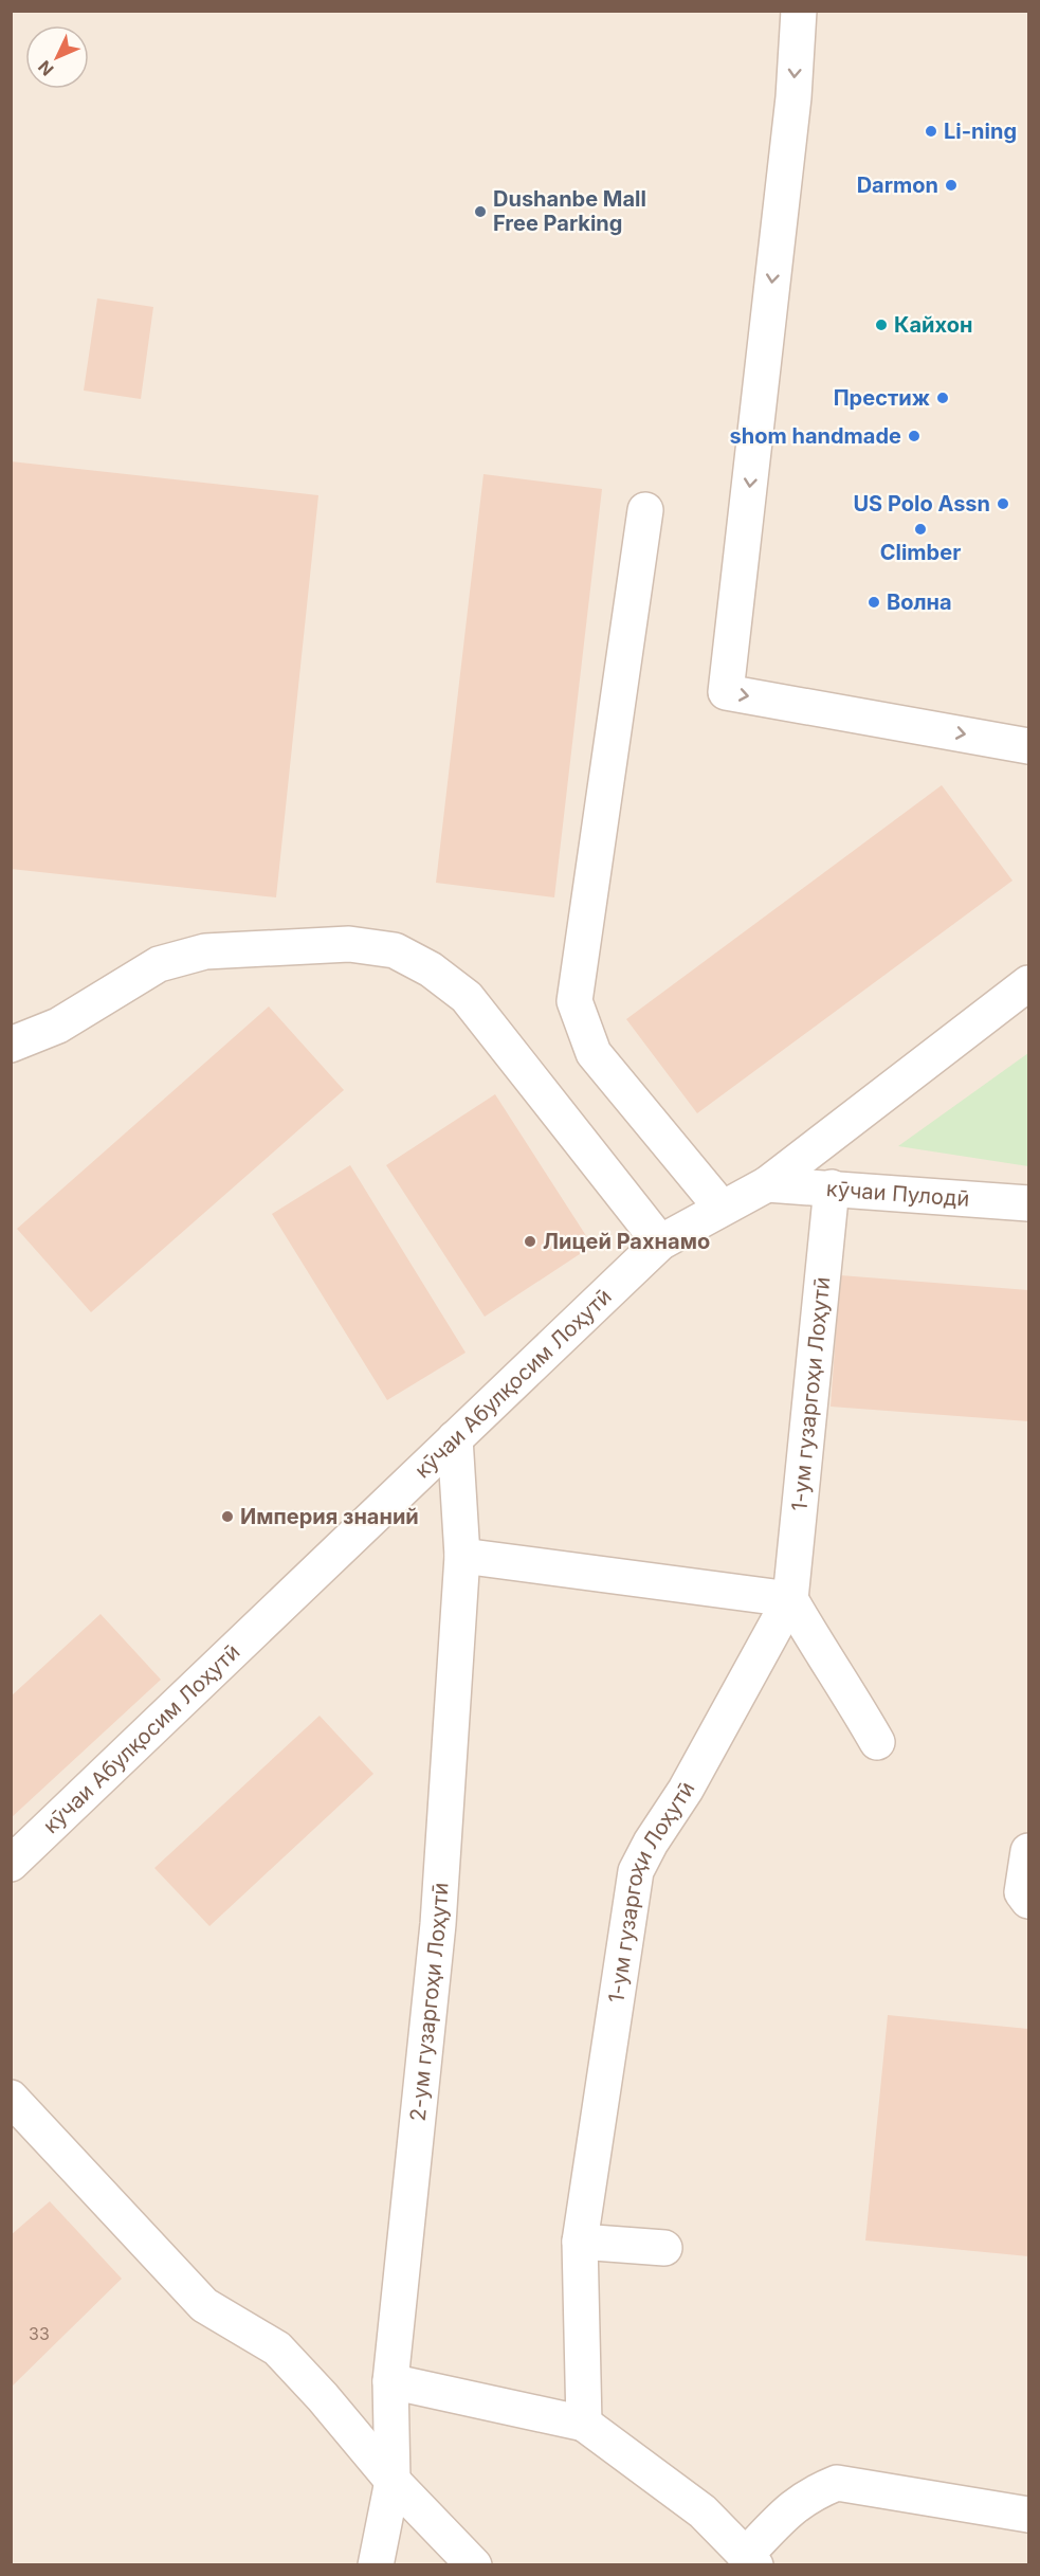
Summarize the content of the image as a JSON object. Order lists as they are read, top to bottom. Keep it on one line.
{"streets":{"street":["кӯчаи Пулодӣ","кӯчаи Абулқосим Лоҳутӣ","1-ум гузаргоҳи Лоҳутӣ","2-ум гузаргоҳи Лоҳутӣ"]},"crossings":[["кӯчаи Пулодӣ","кӯчаи Абулқосим Лоҳутӣ"],["кӯчаи Пулодӣ","1-ум гузаргоҳи Лоҳутӣ"],["кӯчаи Абулқосим Лоҳутӣ","2-ум гузаргоҳи Лоҳутӣ"]],"places":["Li-ning","Darmon","Dushanbe Mall Free Parking","Кайхон","Престиж","shom handmade","US Polo Assn","Climber","Волна","Лицей Рахнамо","Империя знаний"],"house_numbers":["33"],"north":"bottom left"}
